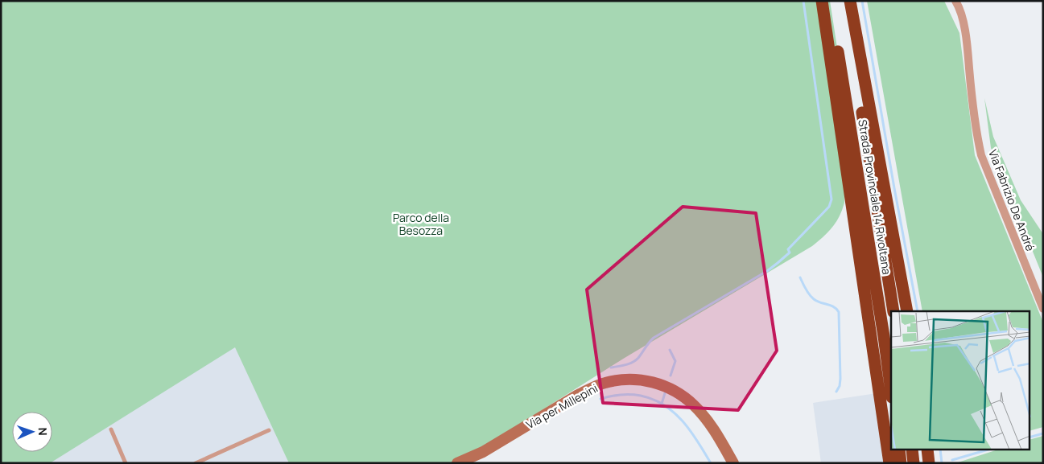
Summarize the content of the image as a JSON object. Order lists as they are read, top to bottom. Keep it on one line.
{"streets":{"highway":["Strada Provinciale 14 Rivoltana"],"street":["Via Fabrizio De André","Via per Millepini"]},"parks":["Parco della Besozza"],"north":"right"}
